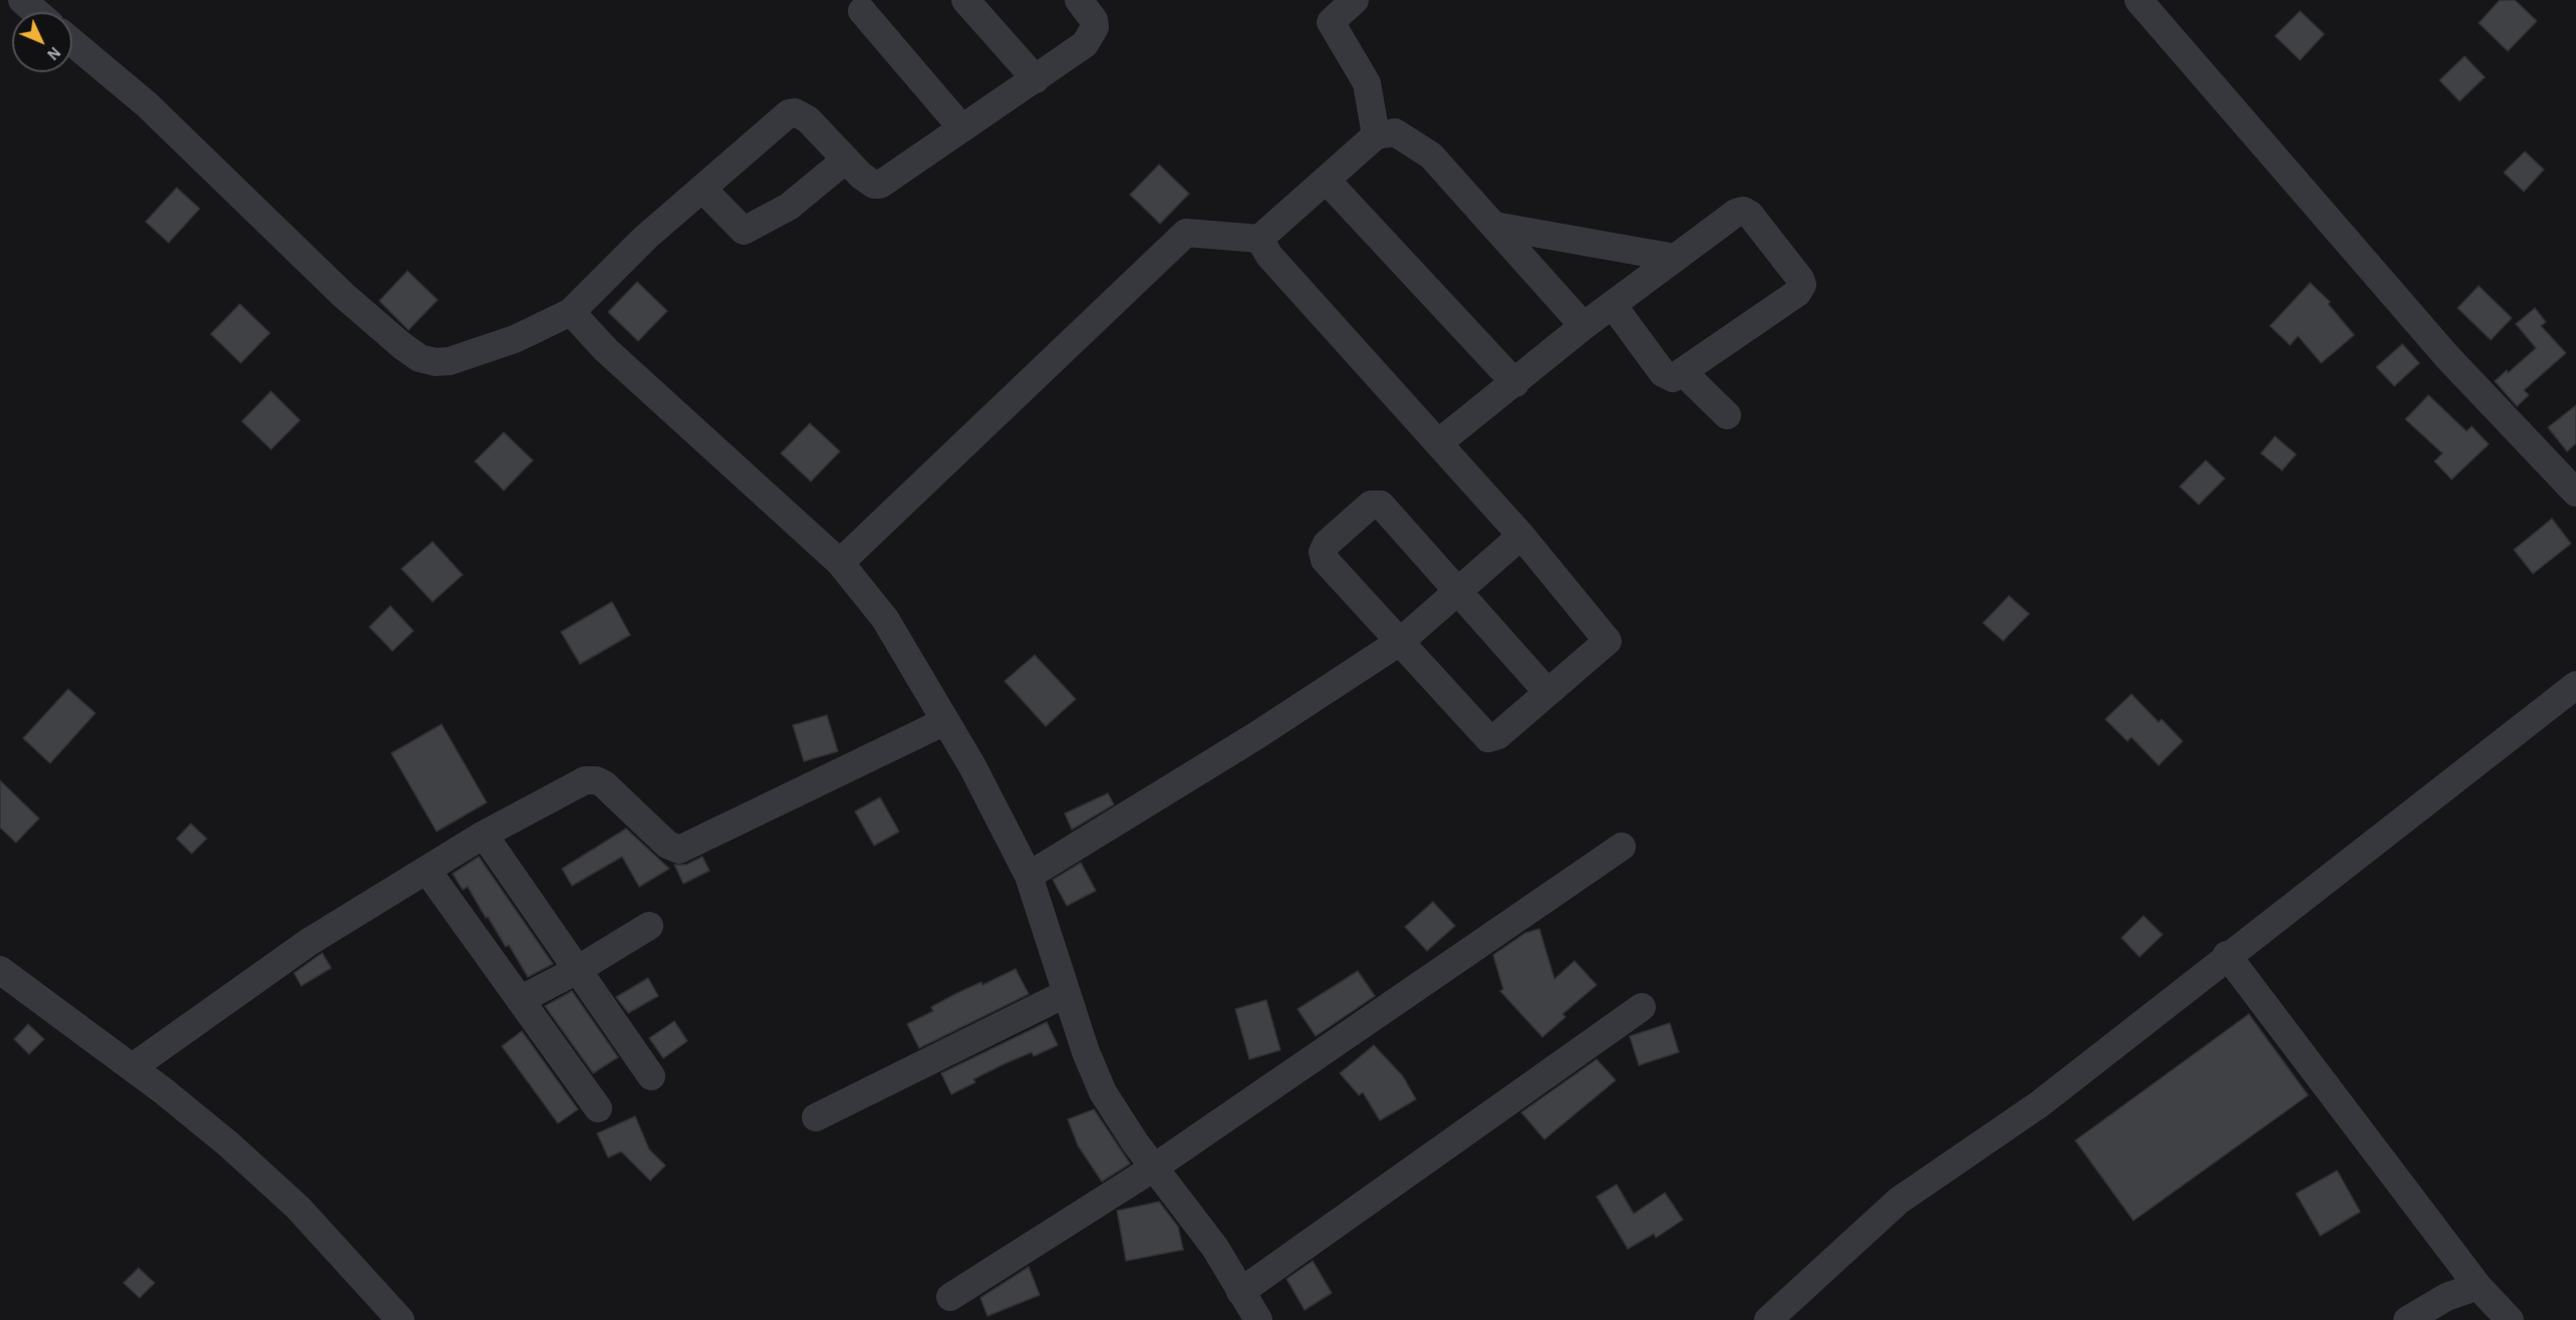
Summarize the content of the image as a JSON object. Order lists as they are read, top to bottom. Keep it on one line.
{"north":"bottom right"}
